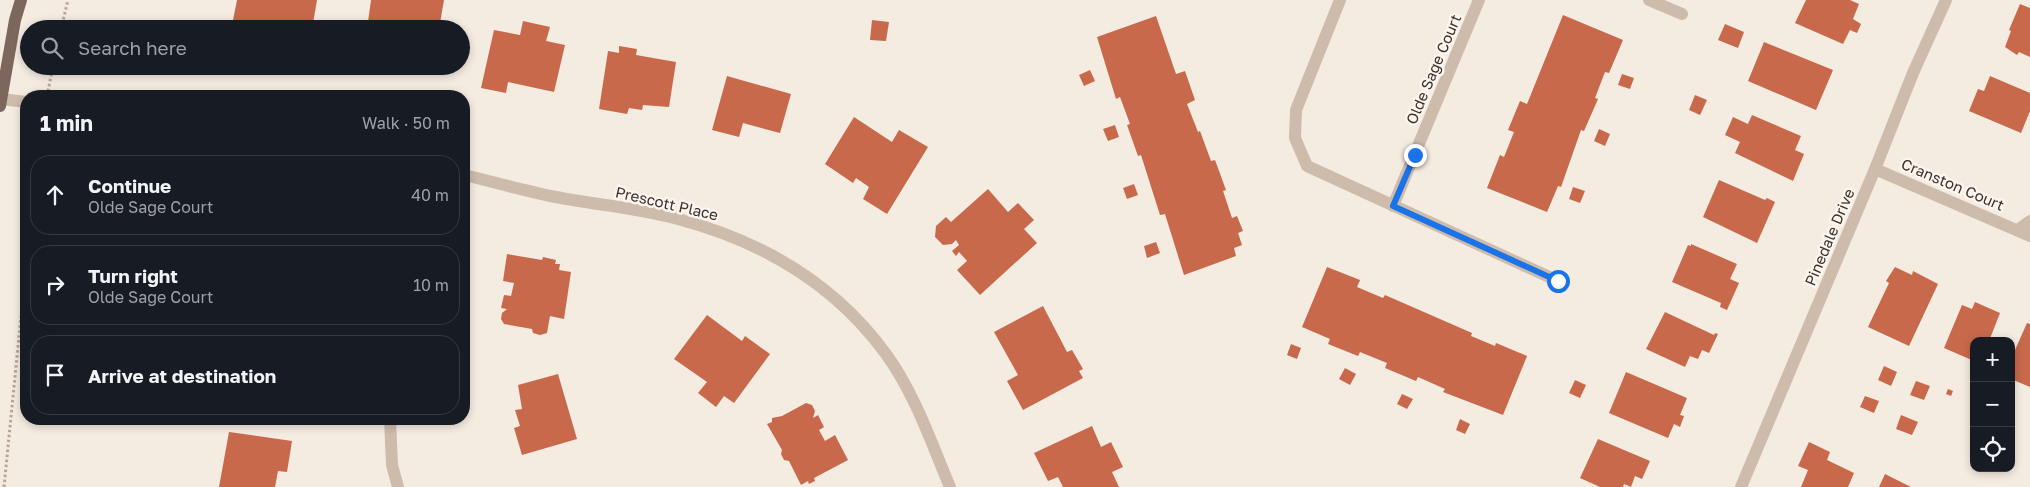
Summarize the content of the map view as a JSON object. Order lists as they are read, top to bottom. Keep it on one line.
{"streets":{"street":["Olde Sage Court","Cranston Court","Prescott Place","Pinedale Drive"]},"crossings":[["Cranston Court","Pinedale Drive"]],"page":{"search":"Search here","heading":["1 min","Walk · 50 m"],"list":[["Continue","Olde Sage Court","40 m"],["Turn right","Olde Sage Court","10 m"],"Arrive at destination"],"map_buttons":["+","−"]}}
